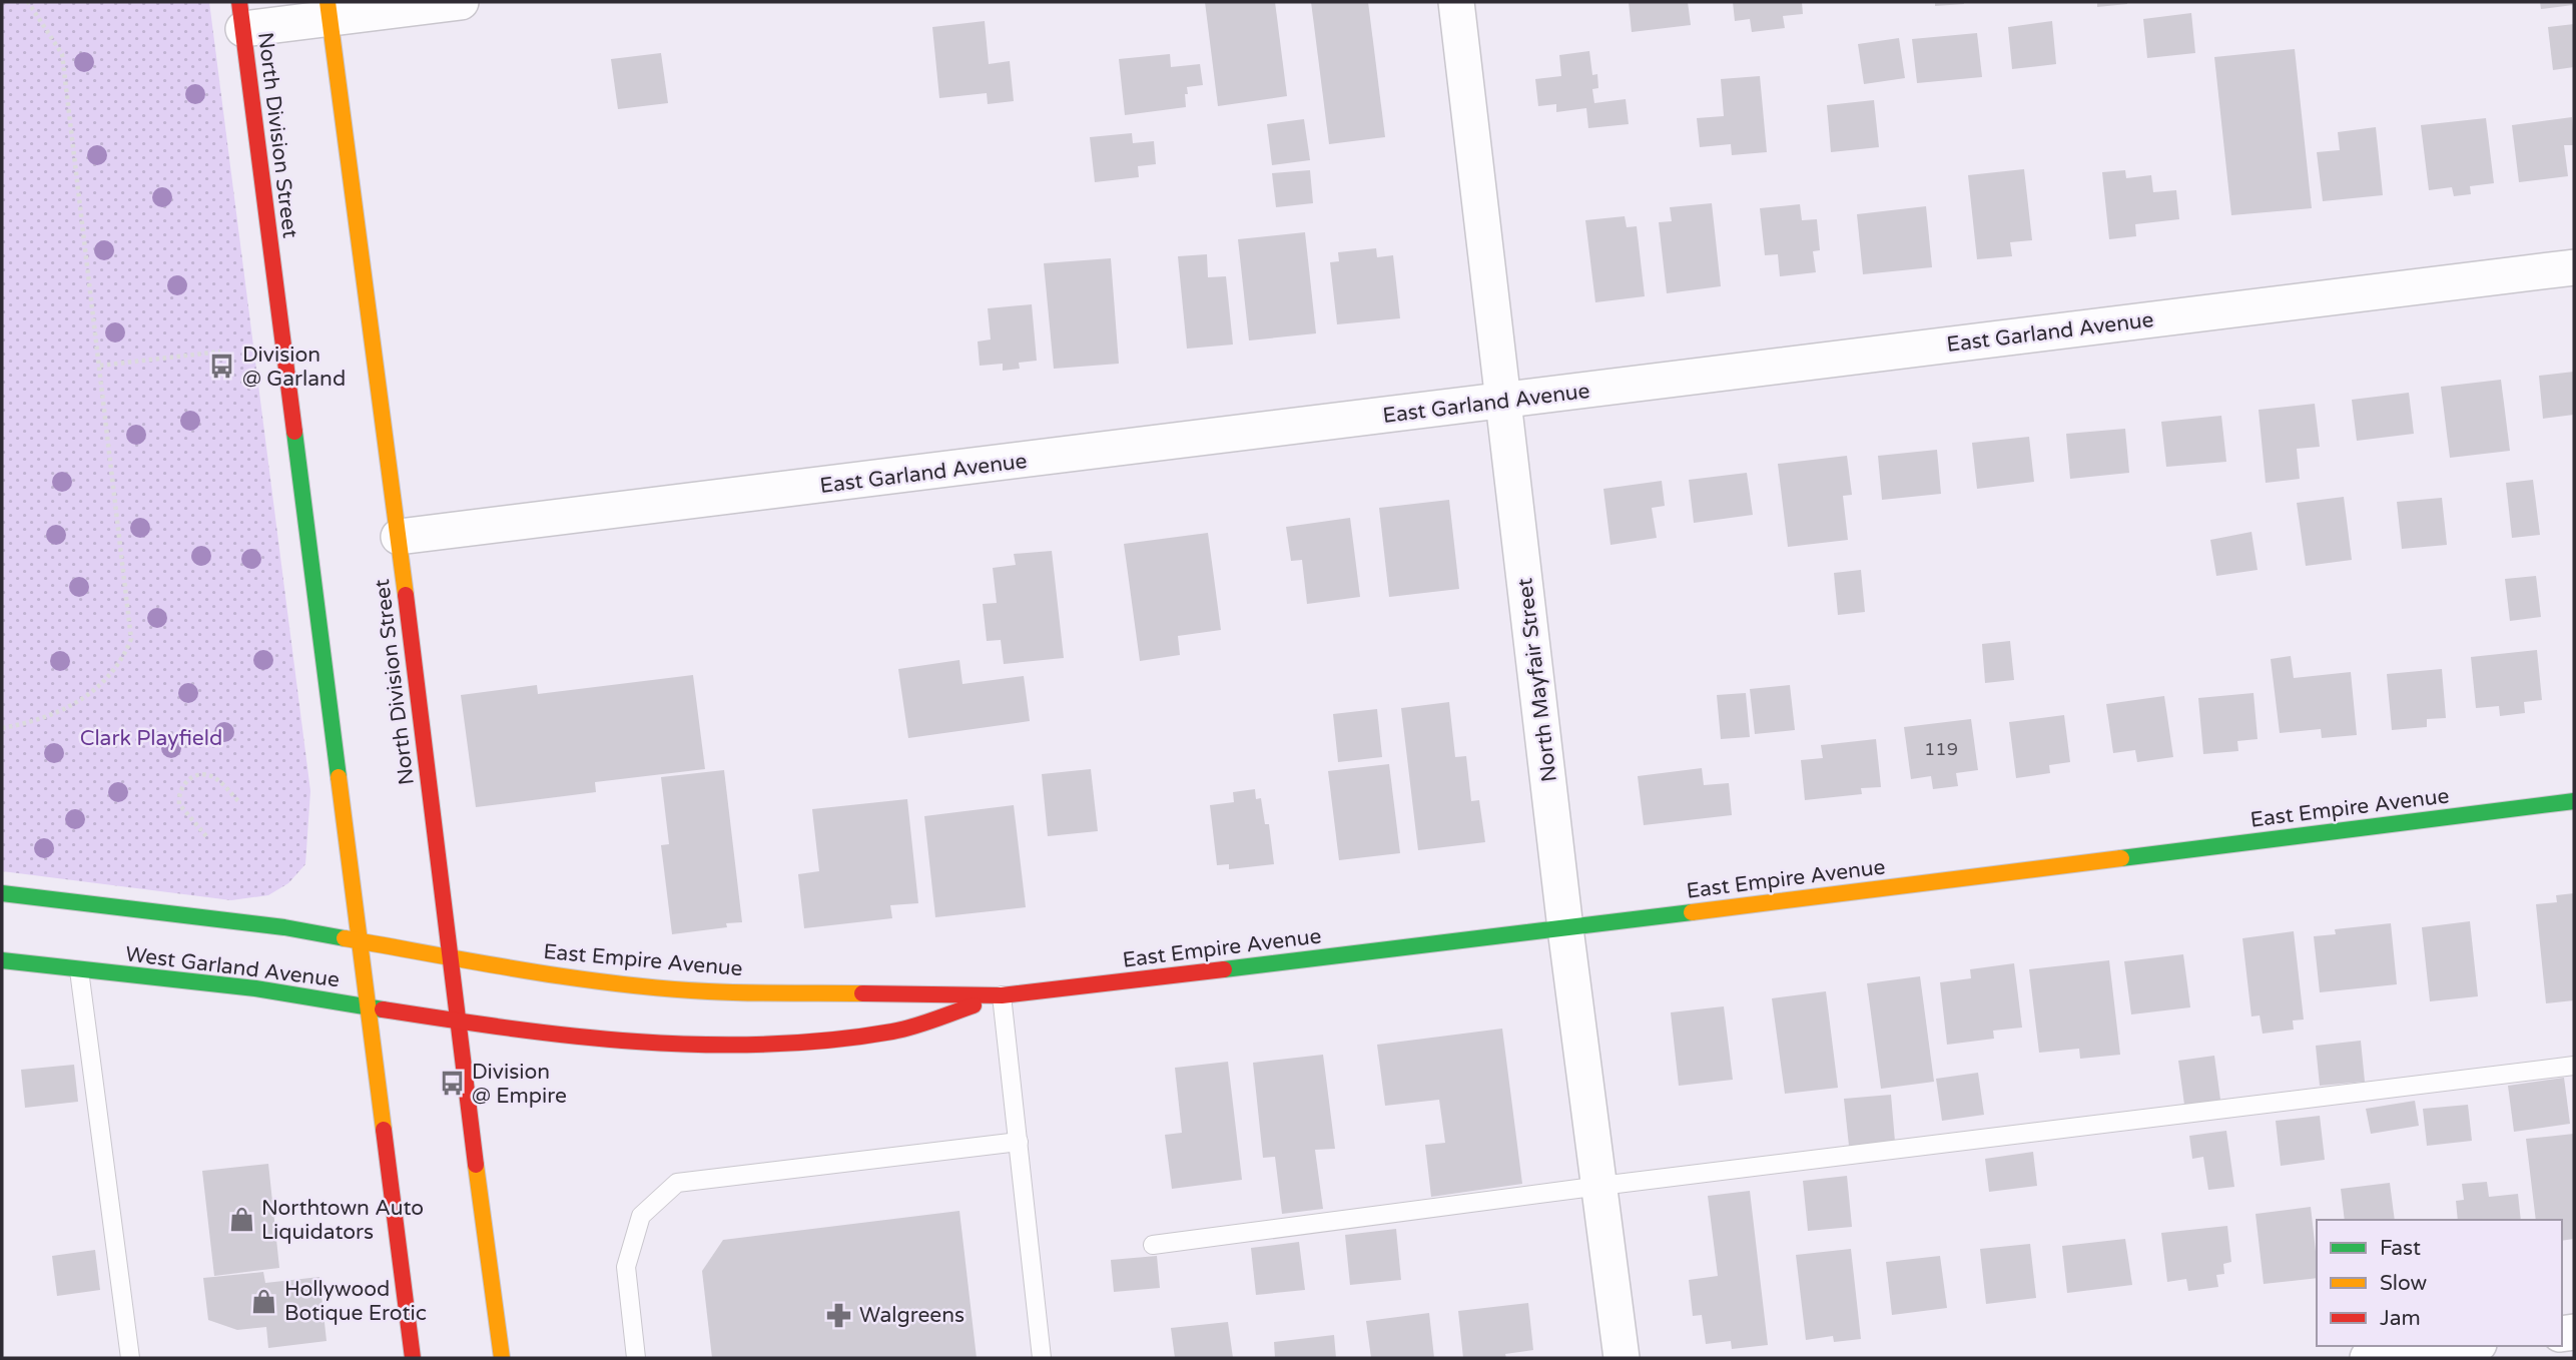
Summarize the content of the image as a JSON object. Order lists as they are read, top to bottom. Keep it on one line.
{"streets":{"street":["North Division Street","East Garland Avenue","North Mayfair Street","East Empire Avenue","West Garland Avenue"]},"crossings":[["North Division Street","East Garland Avenue"],["North Division Street","East Empire Avenue"],["North Division Street","West Garland Avenue"],["East Garland Avenue","North Mayfair Street"],["North Mayfair Street","East Empire Avenue"],["East Empire Avenue","West Garland Avenue"]],"parks":["Clark Playfield"],"places":{"bus stop":["Division @ Garland","Division @ Empire"],"shop":["Northtown Auto Liquidators","Hollywood Botique Erotic"],"pharmacy":["Walgreens"]},"house_numbers":["119"],"legend":["Fast","Slow","Jam"]}
